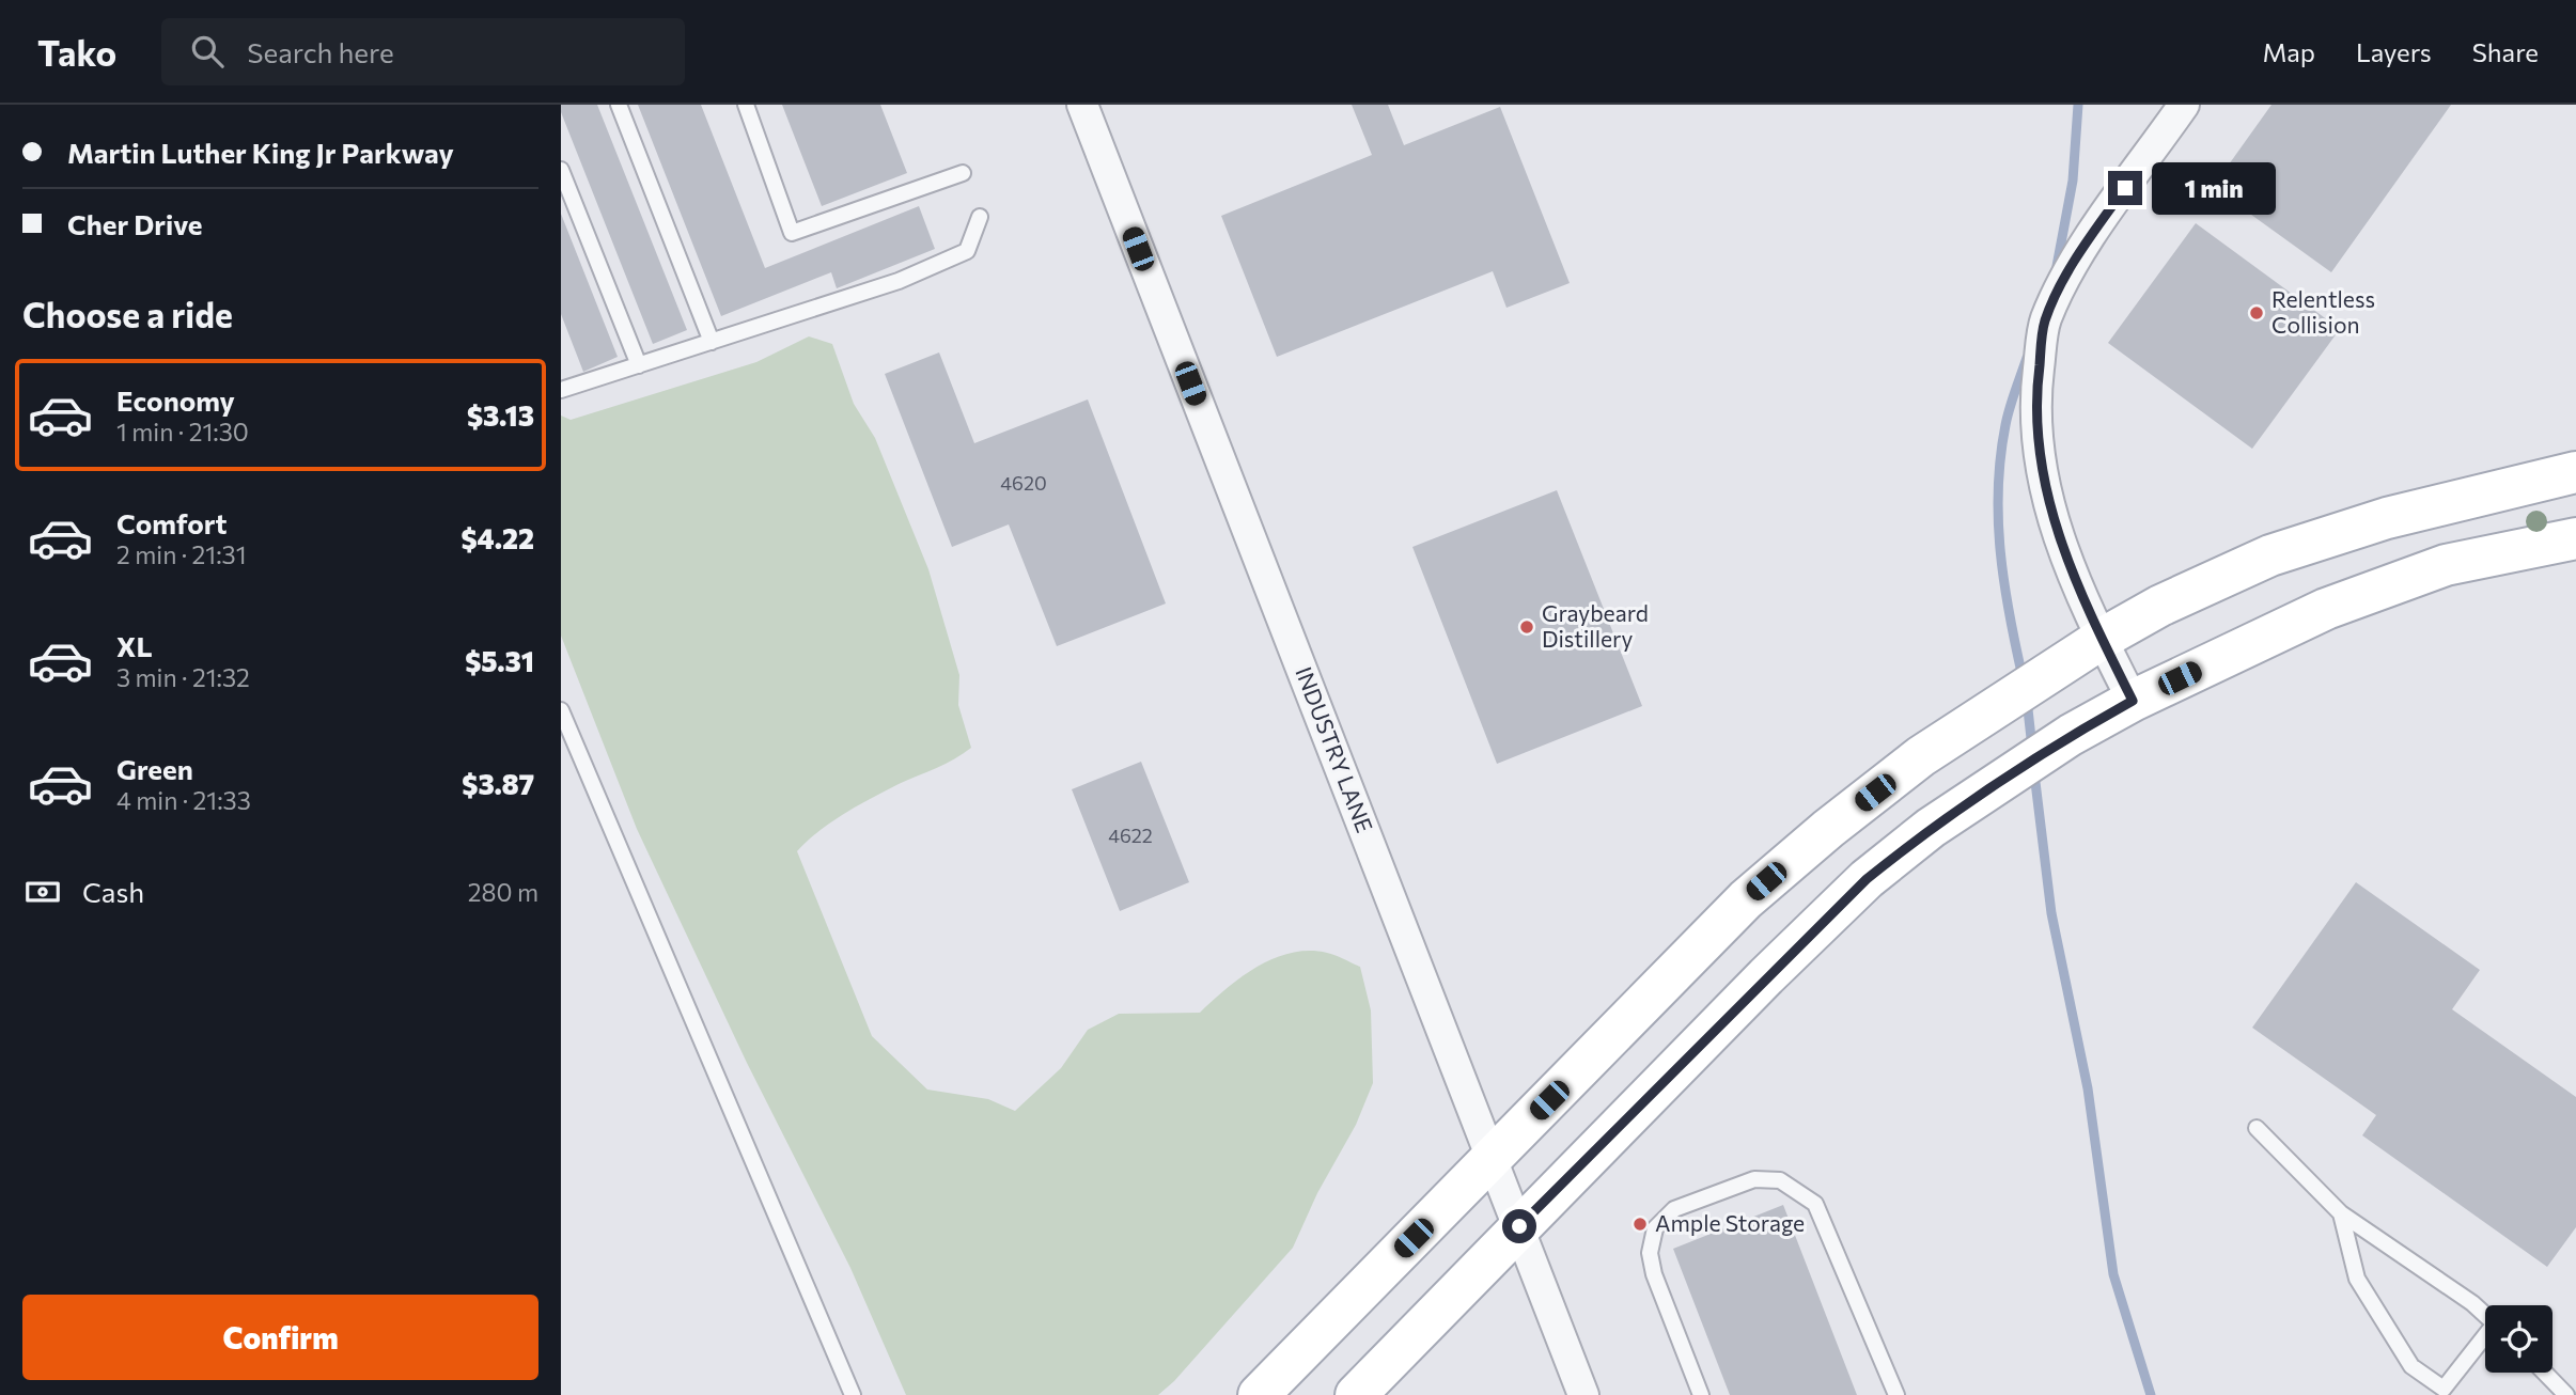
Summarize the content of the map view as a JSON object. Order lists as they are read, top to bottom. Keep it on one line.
{"streets":{"street":["INDUSTRY LANE"]},"places":["Relentless Collision","Graybeard Distillery","Ample Storage"],"house_numbers":["4620","4622"],"page":{"header":"Tako","search":"Search here","nav":["Map","Layers","Share"],"banner":["Martin Luther King Jr Parkway","Cher Drive"],"bubble":"1 min","heading":"Choose a ride","list":[{"name":"Economy","note":"1 min · 21:30","value":"$3.13"},{"name":"Comfort","note":"2 min · 21:31","value":"$4.22"},{"name":"XL","note":"3 min · 21:32","value":"$5.31"},{"name":"Green","note":"4 min · 21:33","value":"$3.87"}],"pay":["Cash","280 m"],"buttons":"Confirm"}}
